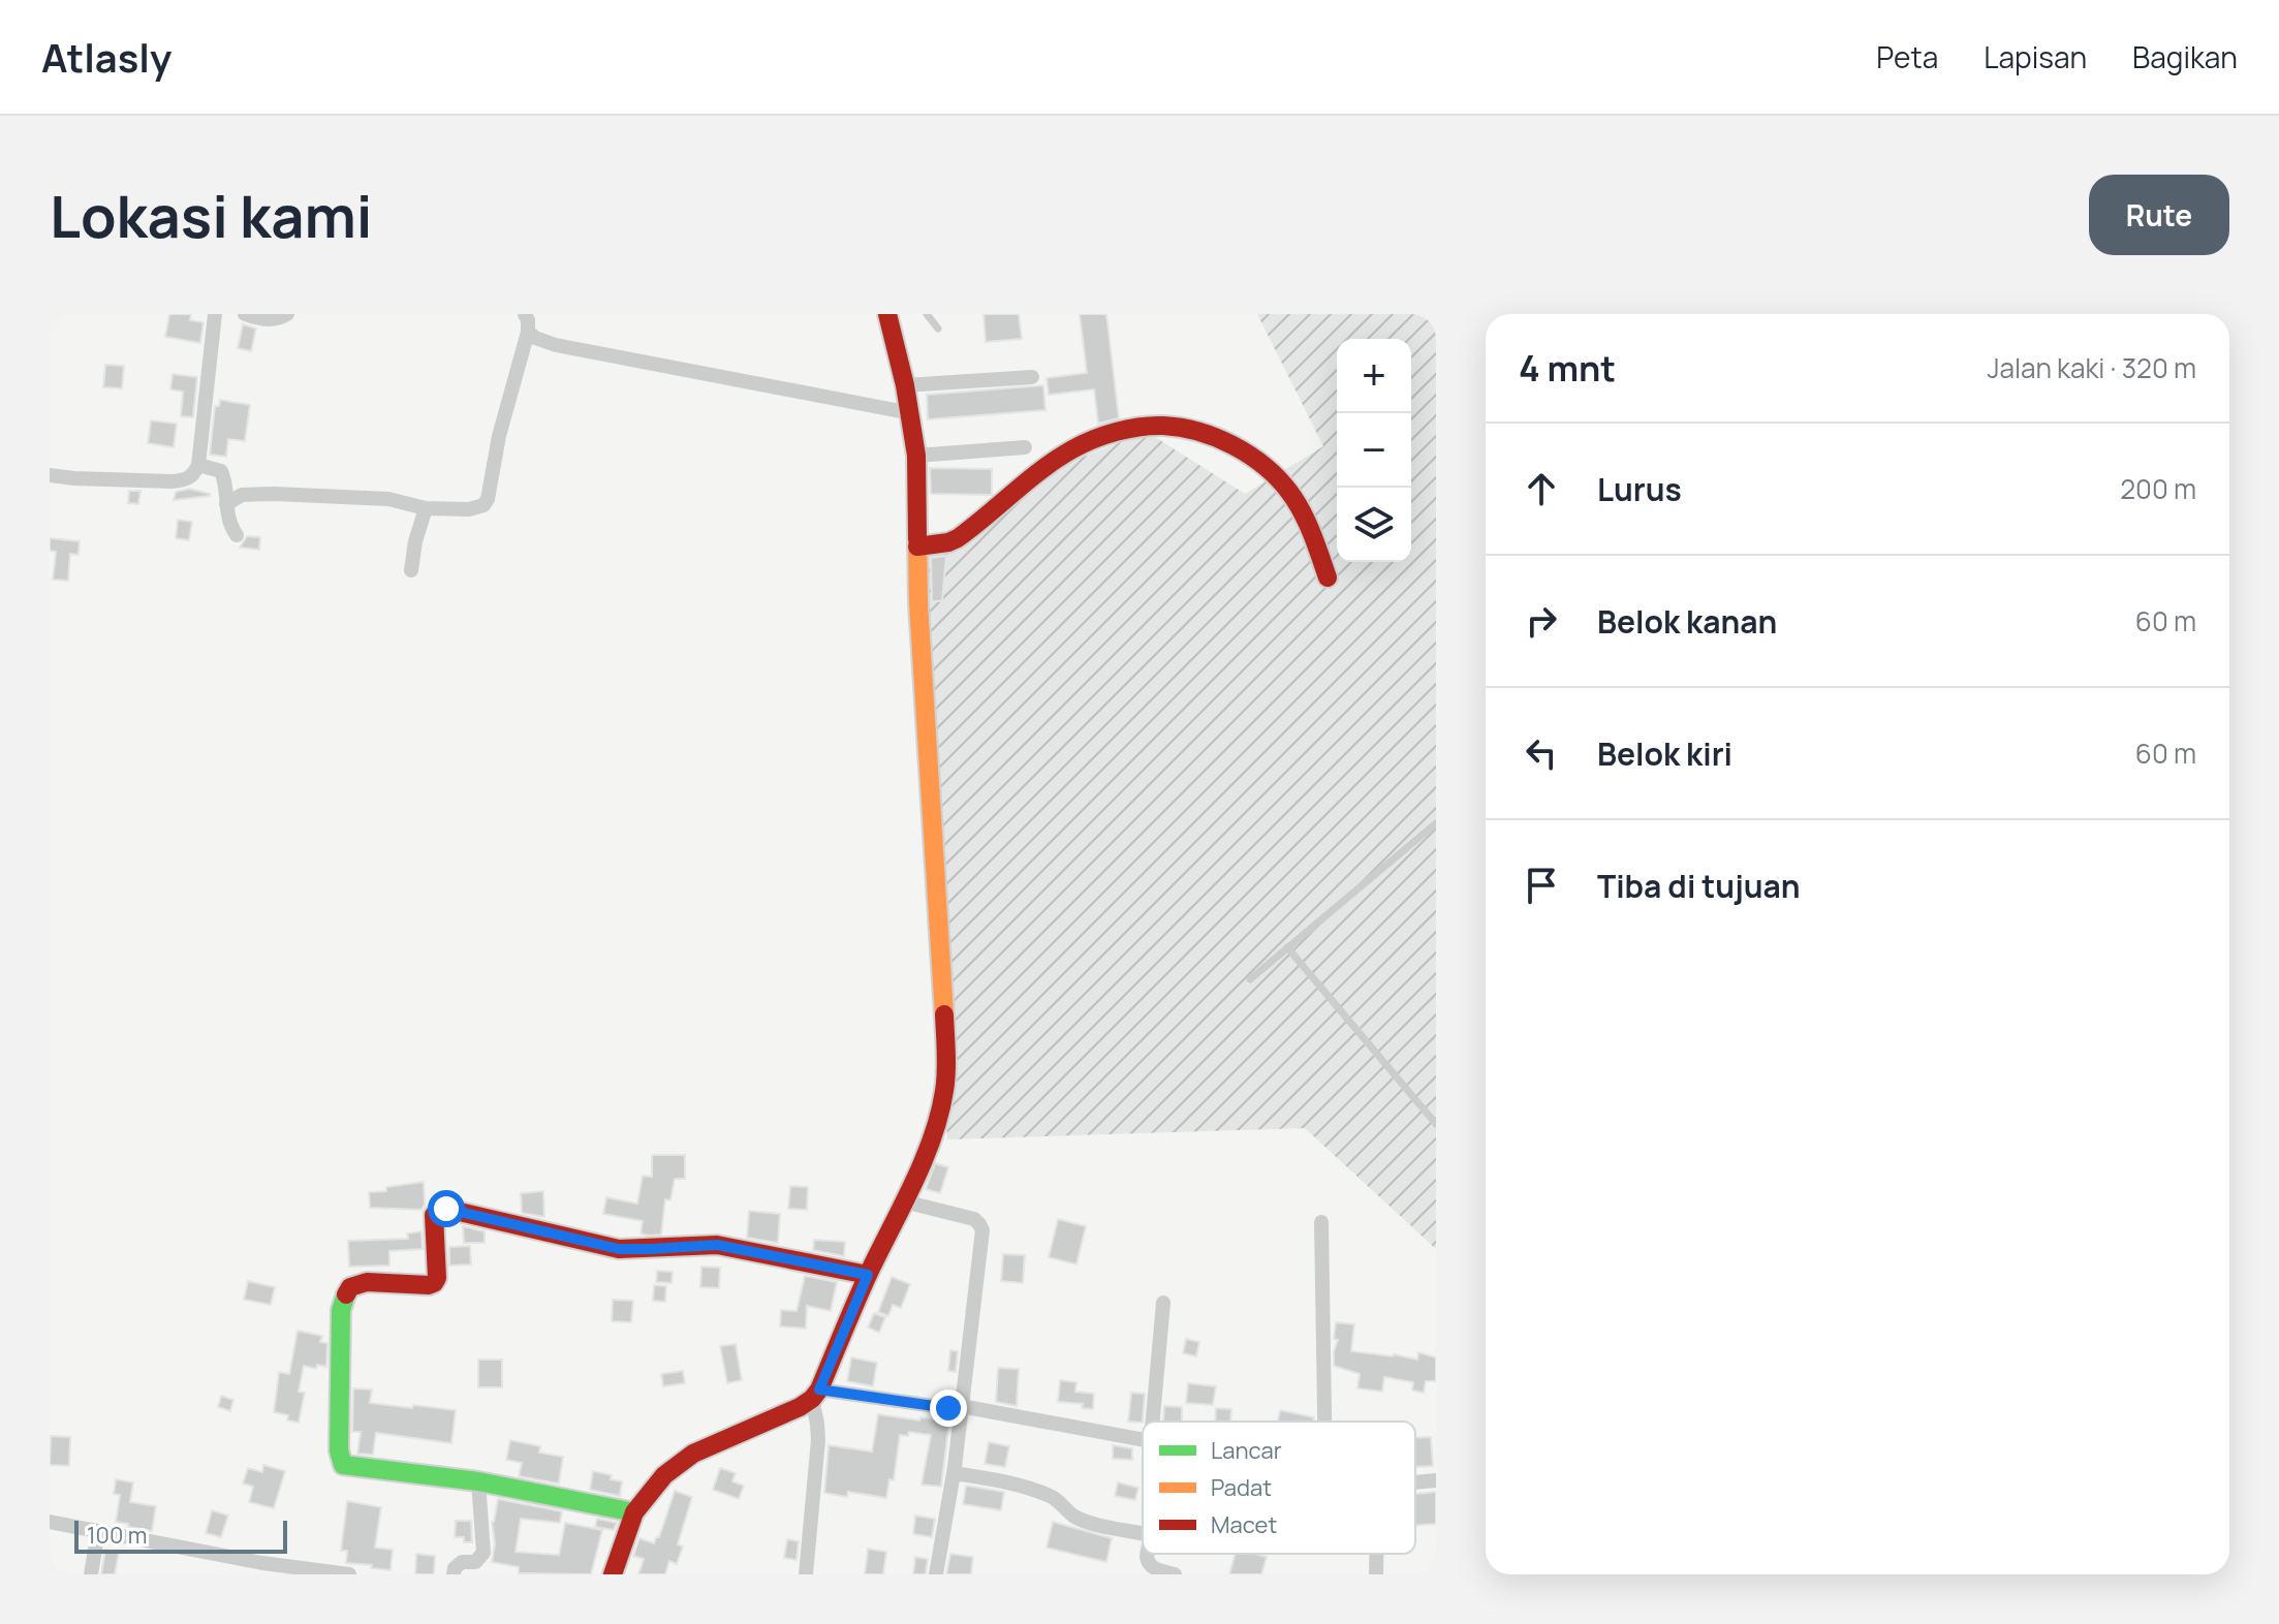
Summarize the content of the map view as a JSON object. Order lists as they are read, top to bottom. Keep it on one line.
{"legend":["Lancar","Padat","Macet"],"scale_bar":"100 m","page":{"header":"Atlasly","nav":["Peta","Lapisan","Bagikan"],"buttons":"Rute","title":"Lokasi kami","heading":["4 mnt","Jalan kaki · 320 m"],"map_buttons":["+","−"],"list":[["Lurus","200 m"],["Belok kanan","60 m"],["Belok kiri","60 m"],"Tiba di tujuan"],"scale":"100 m"}}
